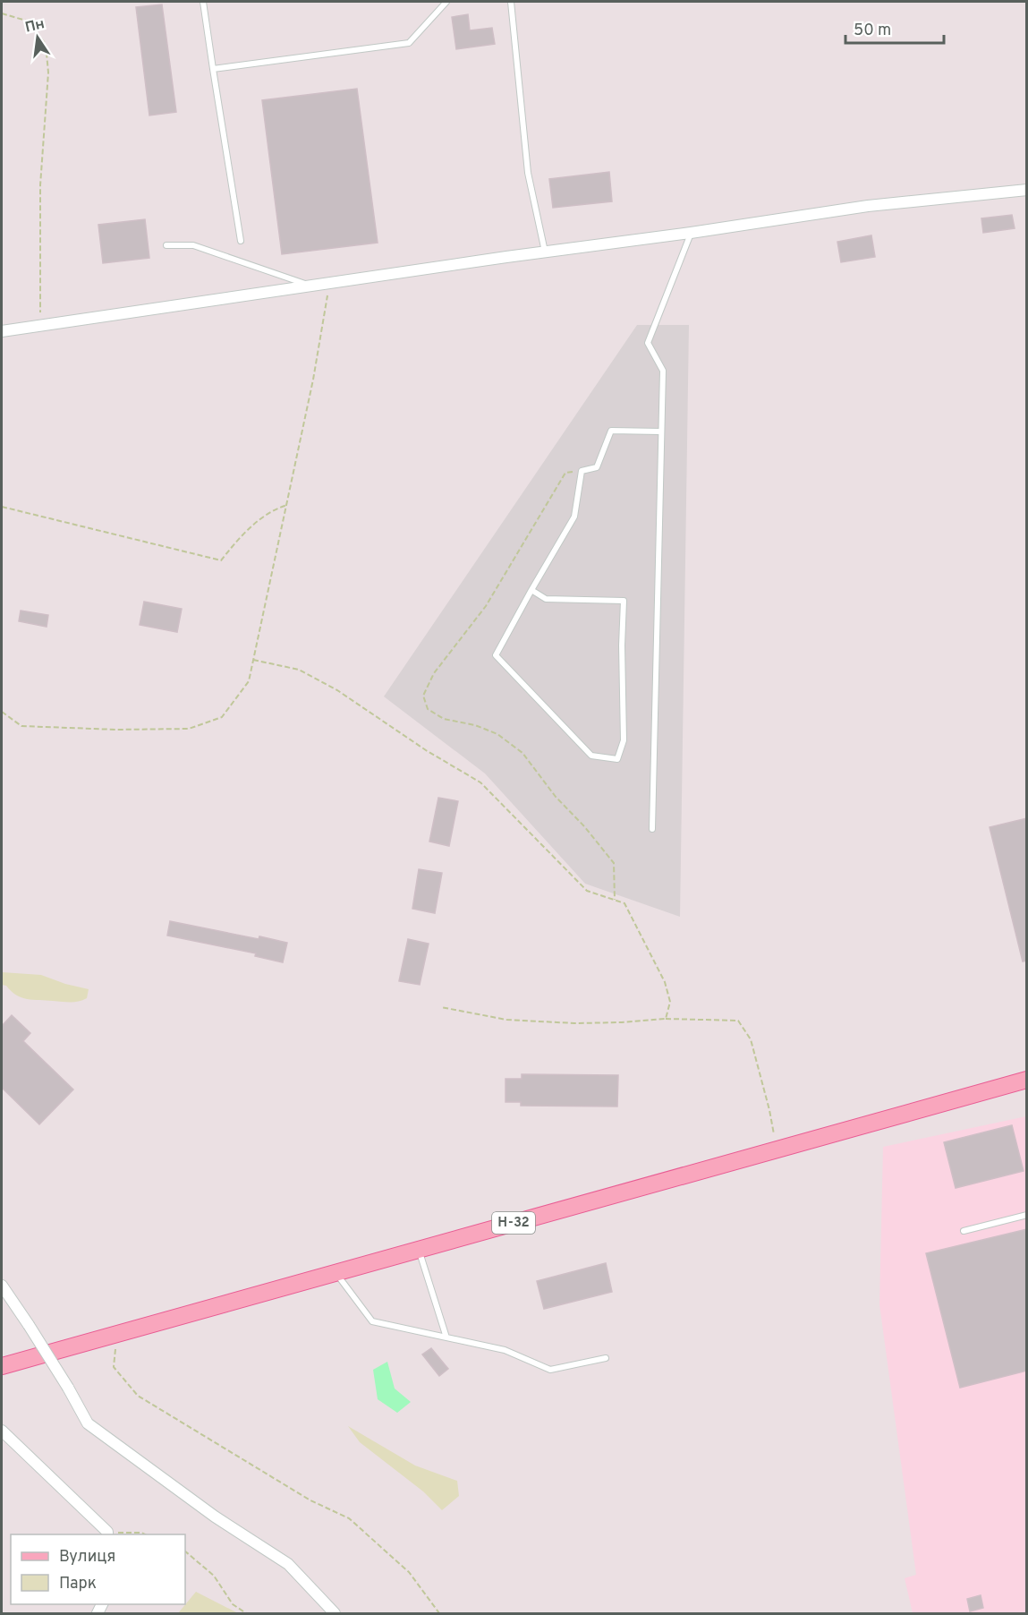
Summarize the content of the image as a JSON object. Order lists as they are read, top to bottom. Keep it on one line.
{"streets":{"main road":["Н-32"]},"legend":["Вулиця","Парк"],"scale_bar":"50 m","north":"top"}
